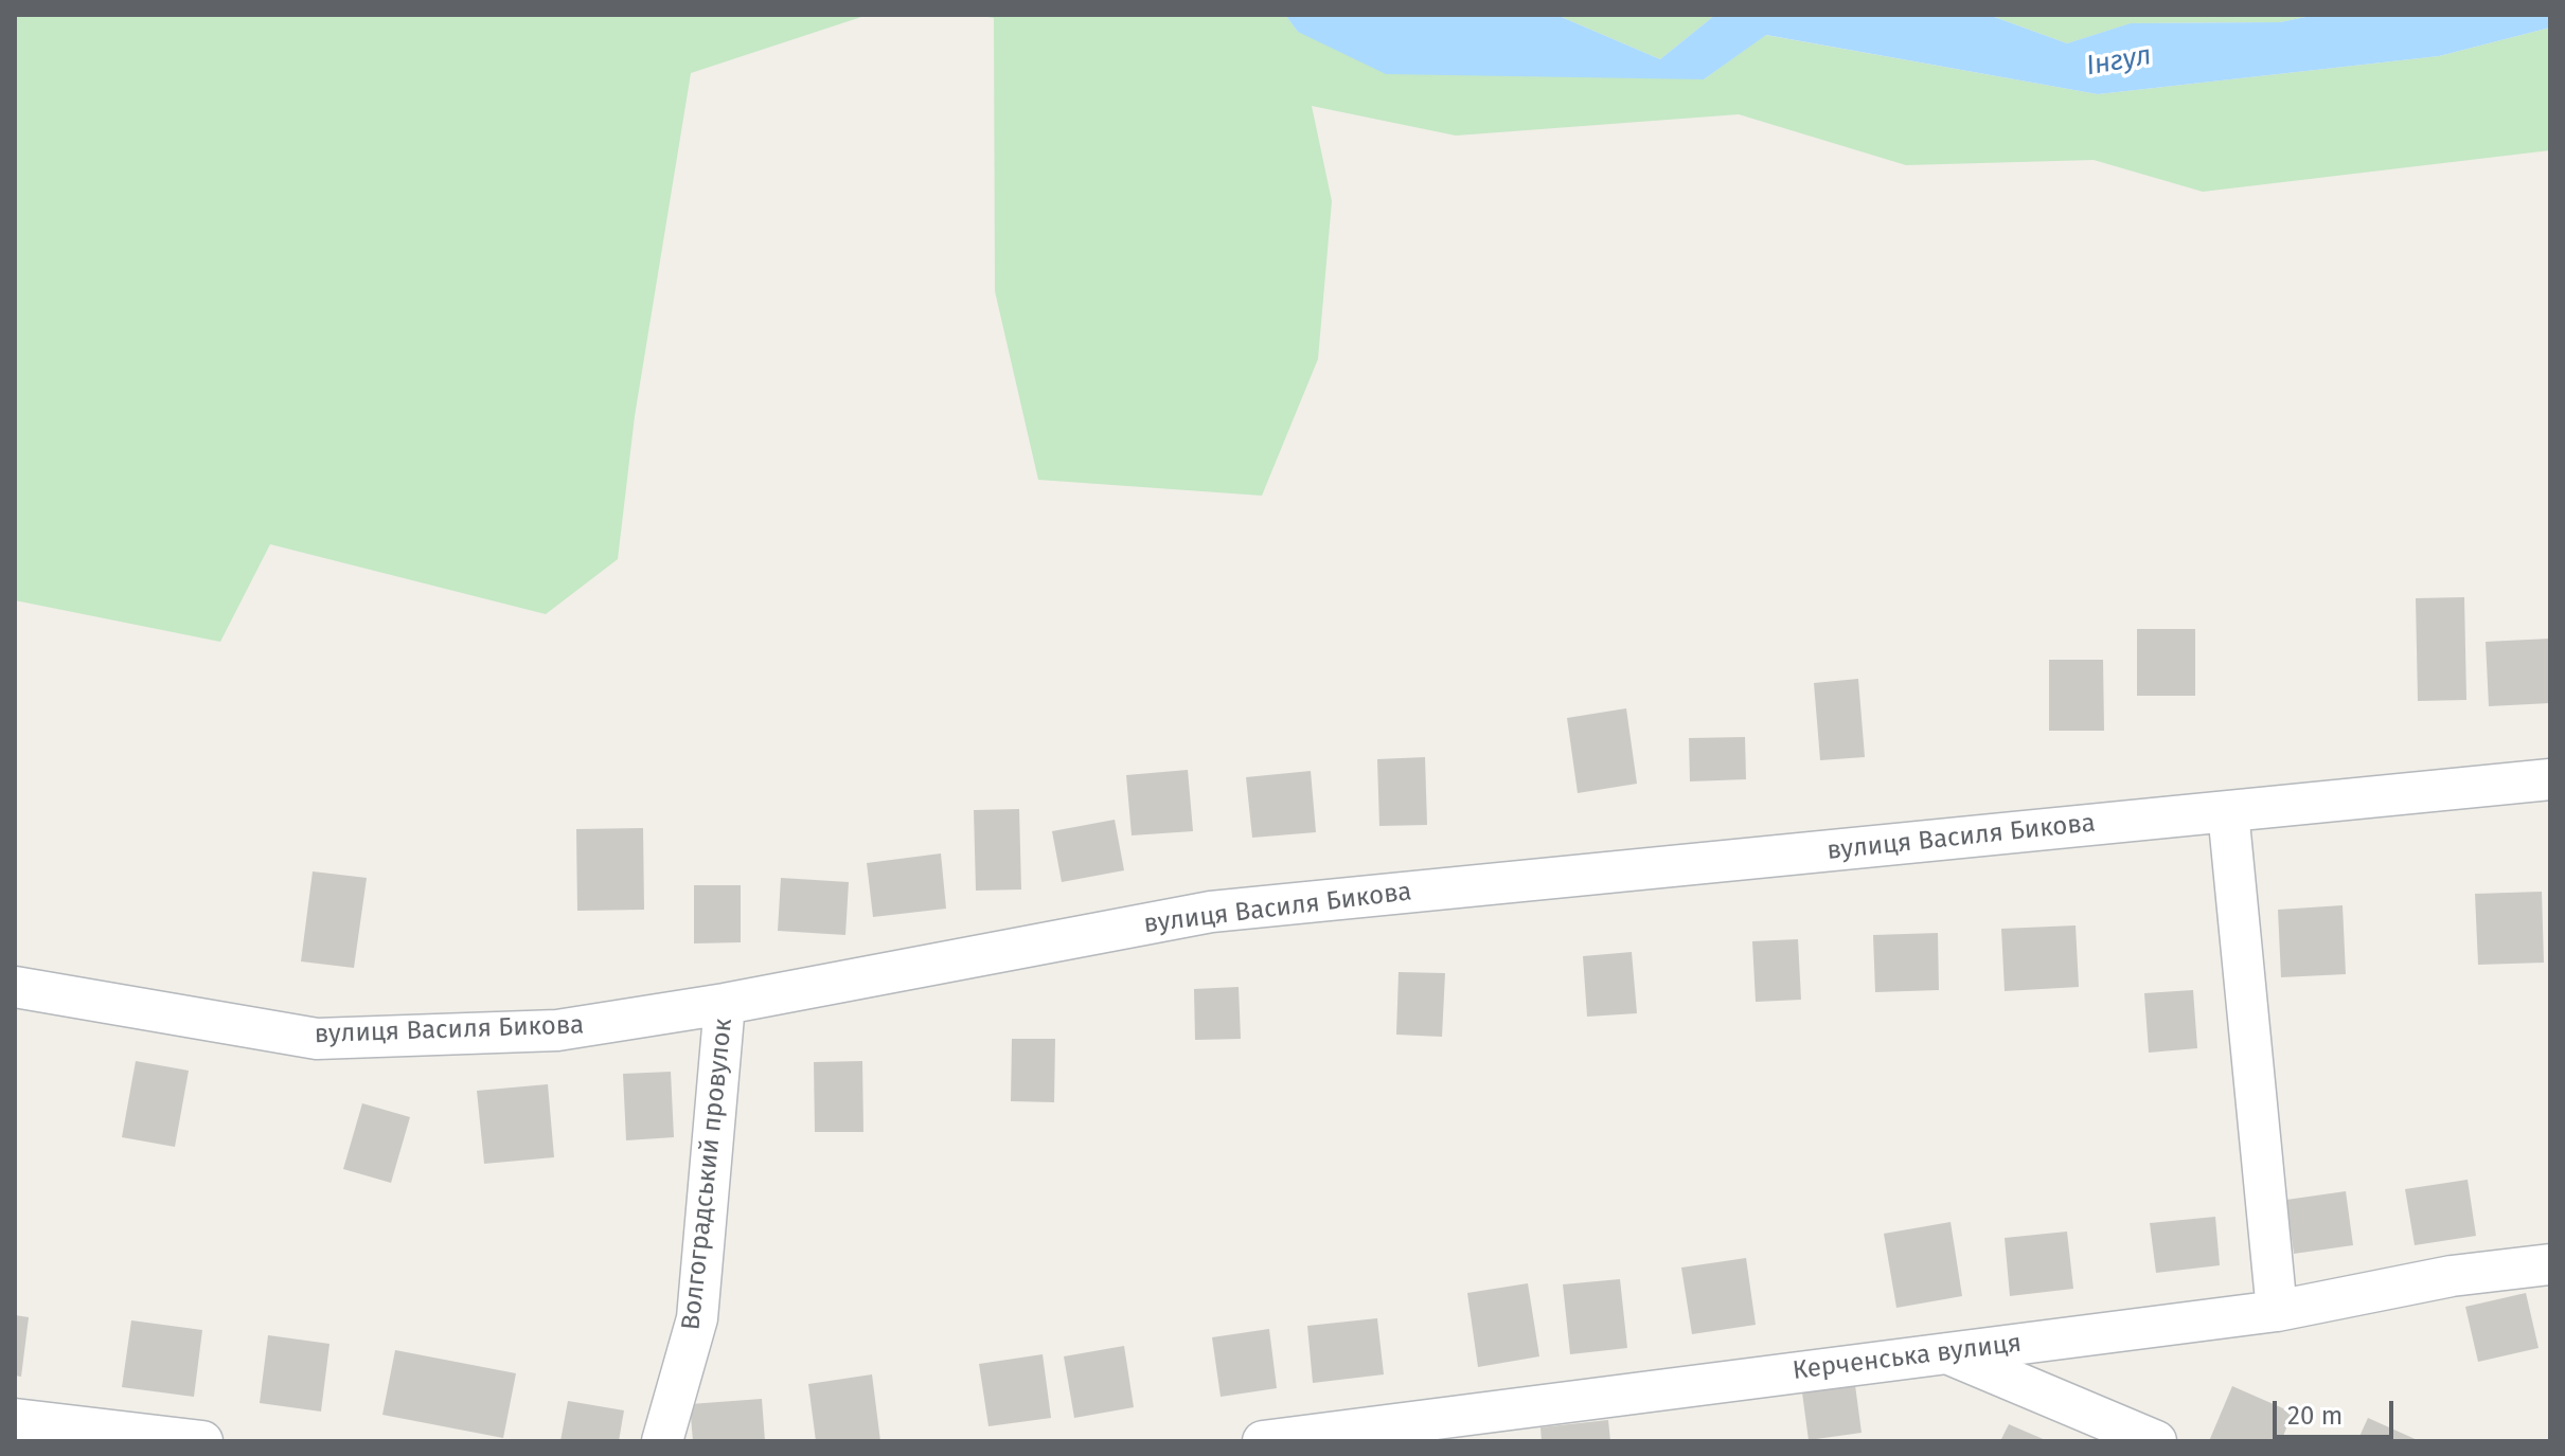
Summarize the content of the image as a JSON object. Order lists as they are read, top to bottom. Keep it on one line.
{"streets":{"street":["вулиця Василя Бикова","Волгоградський провулок","Керченська вулиця"]},"crossings":[["вулиця Василя Бикова","Волгоградський провулок"]],"water":["Інгул"],"scale_bar":"20 m"}
